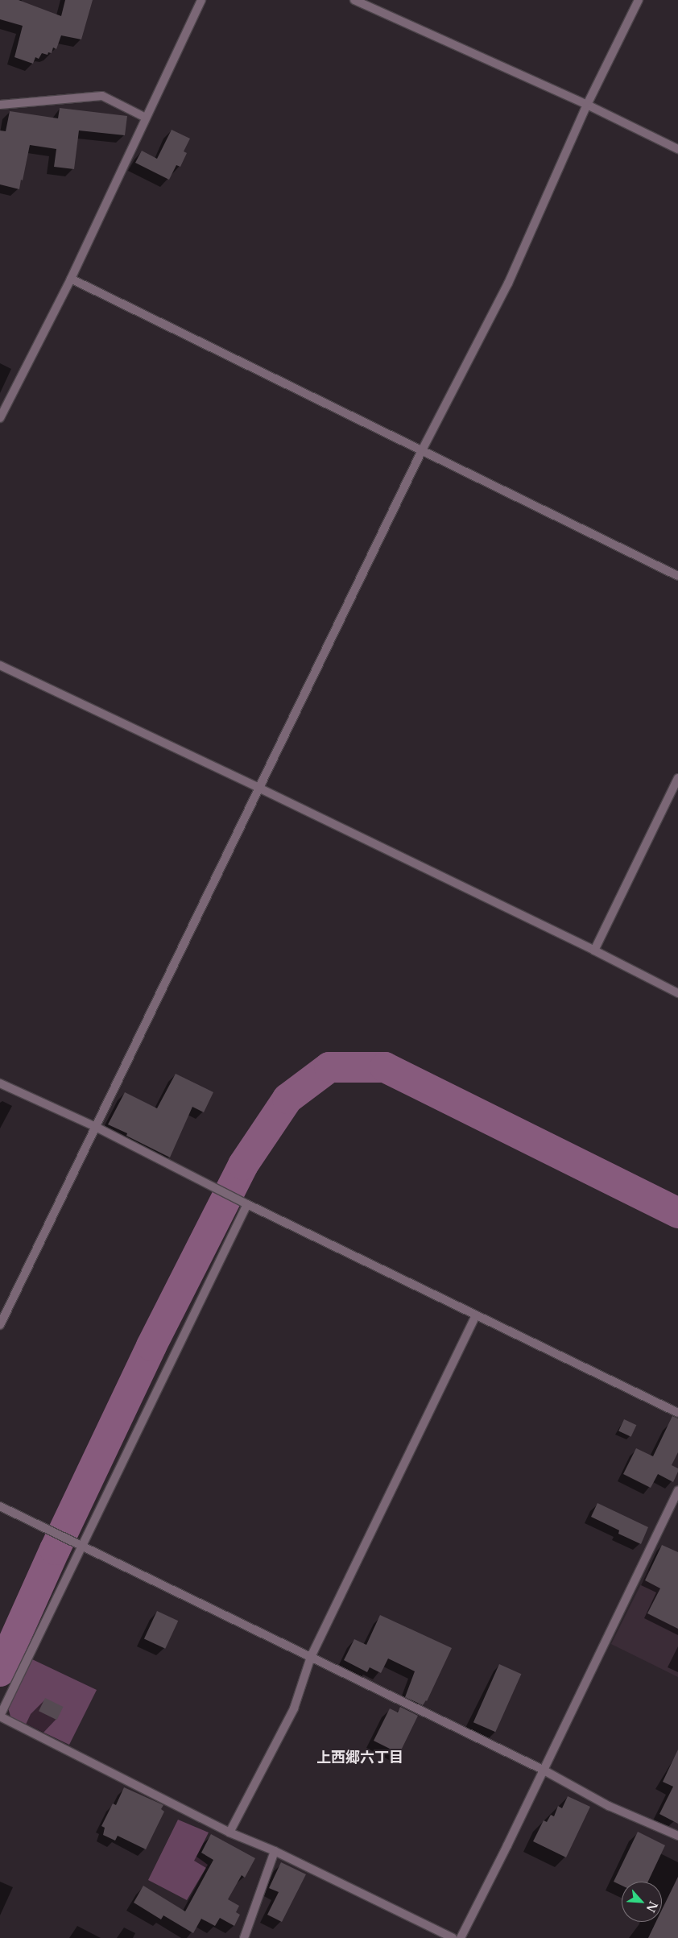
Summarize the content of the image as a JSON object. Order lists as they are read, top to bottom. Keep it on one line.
{"districts":["上西郷六丁目"],"north":"bottom right"}
